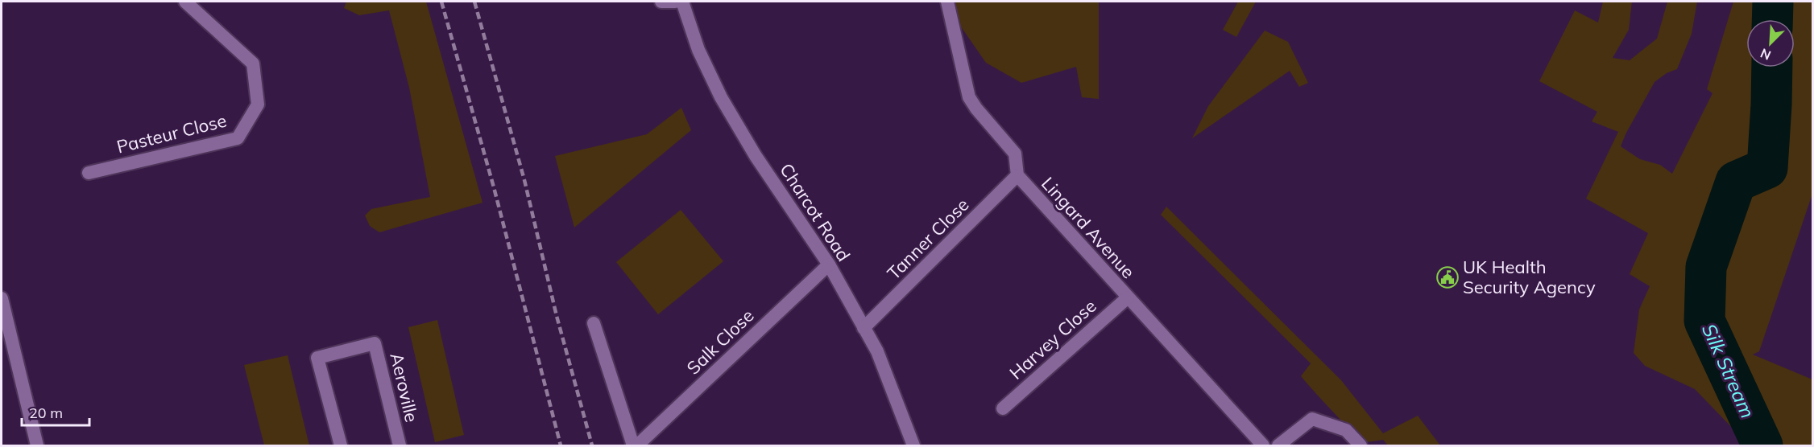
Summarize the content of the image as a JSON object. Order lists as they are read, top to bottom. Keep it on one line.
{"streets":{"street":["Pasteur Close","Charcot Road","Lingard Avenue","Tanner Close","Harvey Close","Salk Close","Aeroville"]},"crossings":[["Charcot Road","Tanner Close"],["Charcot Road","Salk Close"],["Lingard Avenue","Tanner Close"],["Lingard Avenue","Harvey Close"]],"water":["Silk Stream"],"places":{"public building":["UK Health Security Agency"]},"scale_bar":"20 m","north":"bottom left"}
